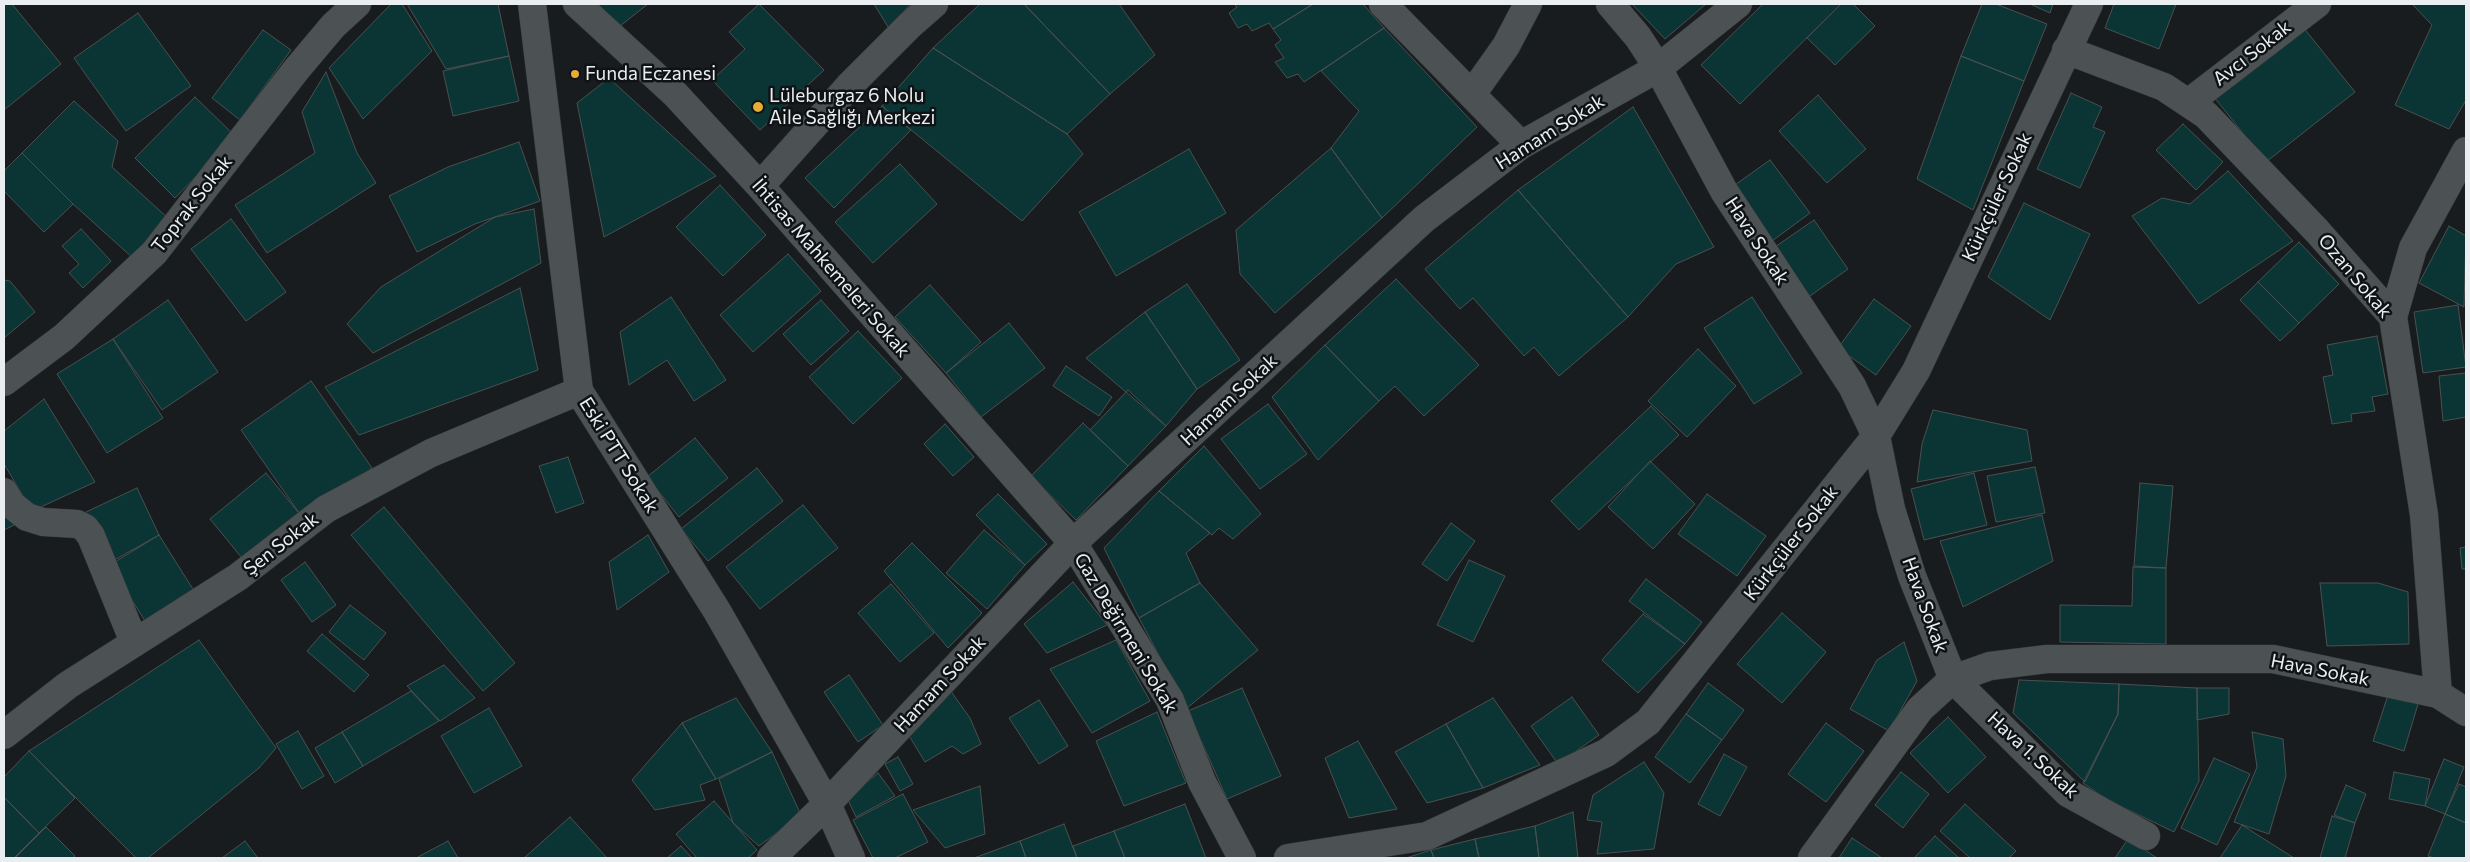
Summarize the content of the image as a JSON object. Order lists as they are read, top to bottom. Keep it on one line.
{"streets":{"street":["Avcı Sokak","Hamam Sokak","Kürkçüler Sokak","Toprak Sokak","Hava Sokak","İhtisas Mahkemeleri Sokak","Ozan Sokak","Eski PTT Sokak","Şen Sokak","Gaz Değirmeni Sokak","Hava 1. Sokak"]},"crossings":[["Avcı Sokak","Ozan Sokak"],["Hamam Sokak","Hava Sokak"],["Hamam Sokak","İhtisas Mahkemeleri Sokak"],["Hamam Sokak","Eski PTT Sokak"],["Hamam Sokak","Gaz Değirmeni Sokak"],["Kürkçüler Sokak","Hava Sokak"],["Kürkçüler Sokak","Ozan Sokak"],["Hava Sokak","Ozan Sokak"],["Hava Sokak","Hava 1. Sokak"],["İhtisas Mahkemeleri Sokak","Gaz Değirmeni Sokak"],["Eski PTT Sokak","Şen Sokak"]],"places":["Funda Eczanesi","Lüleburgaz 6 Nolu Aile Sağlığı Merkezi"]}
